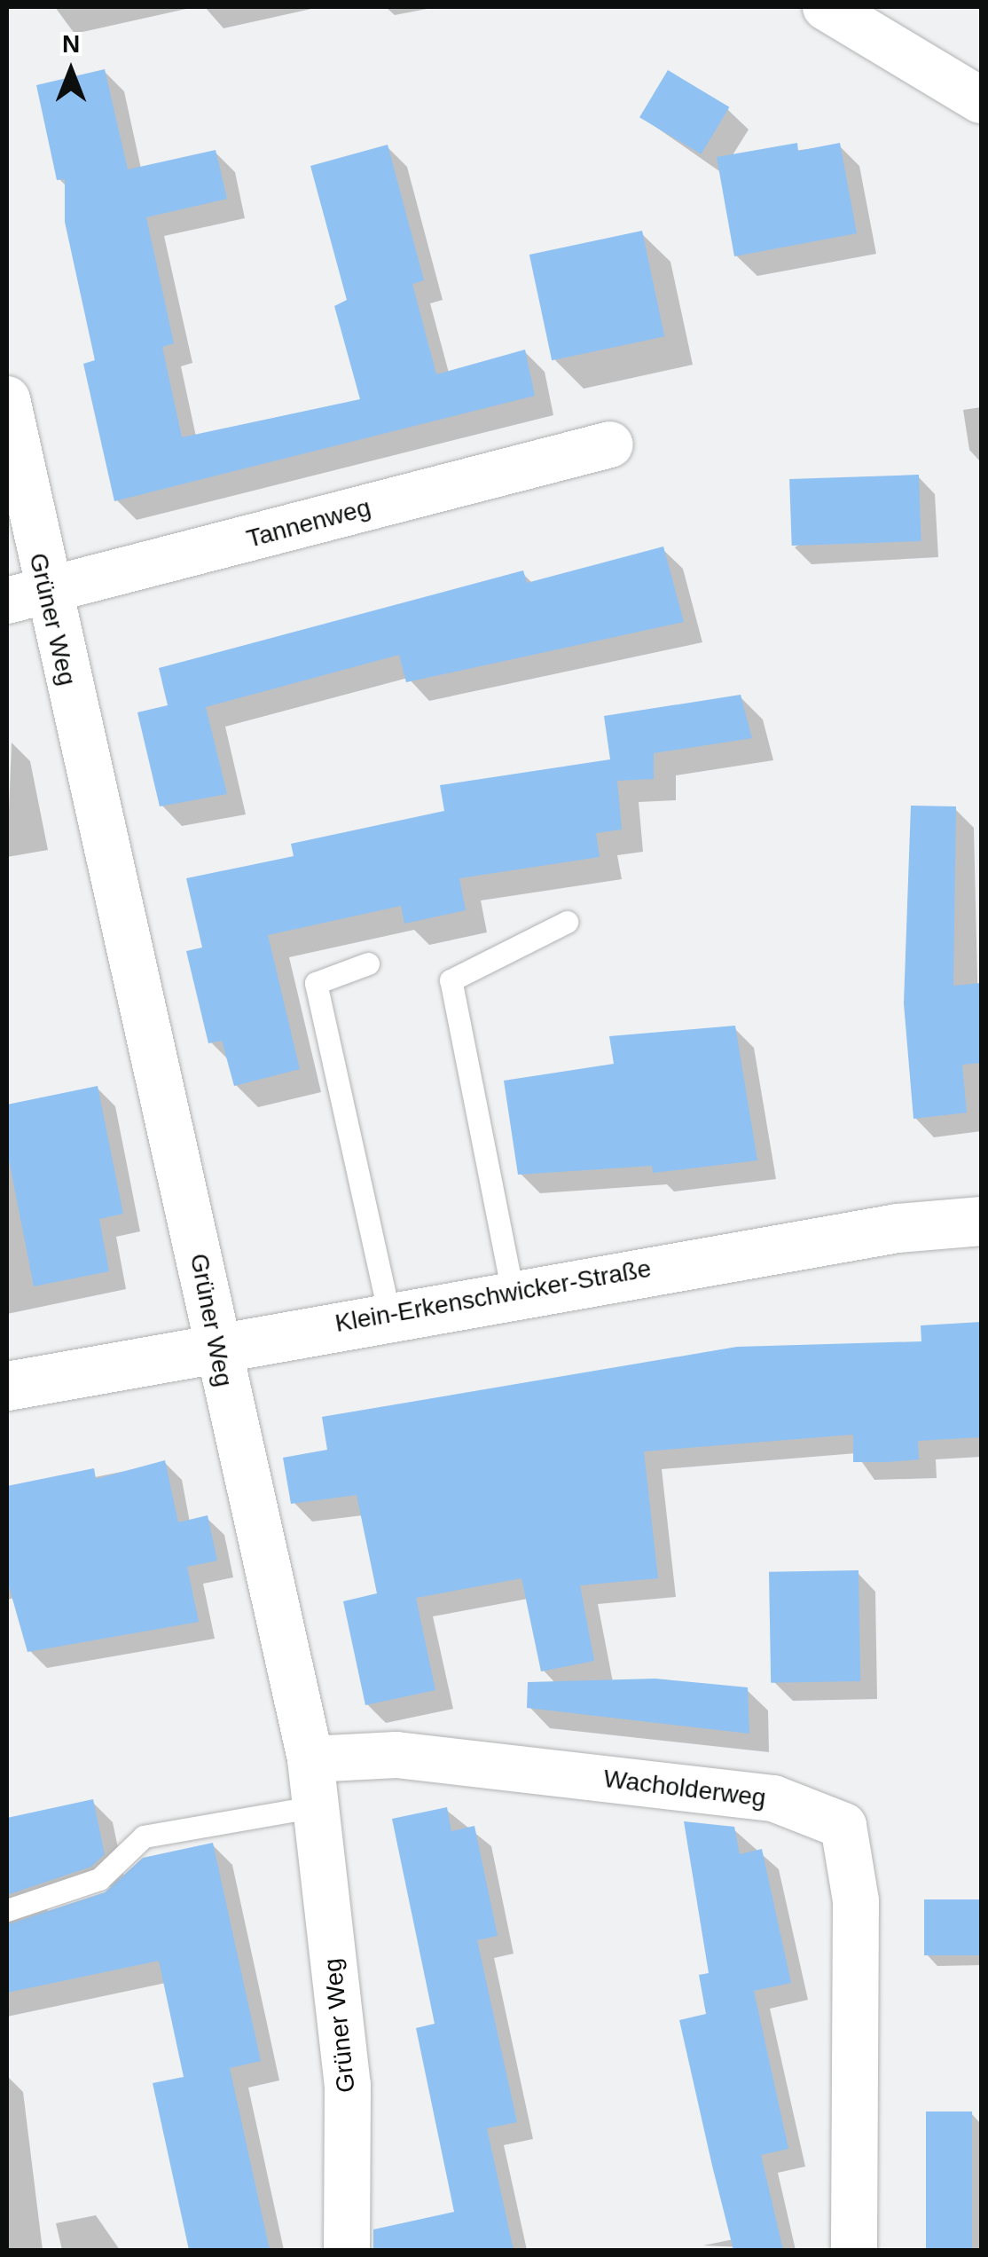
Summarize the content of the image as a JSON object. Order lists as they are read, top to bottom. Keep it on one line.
{"streets":{"street":["Tannenweg","Grüner Weg","Klein-Erkenschwicker-Straße","Wacholderweg"]},"crossings":[["Tannenweg","Grüner Weg"],["Grüner Weg","Klein-Erkenschwicker-Straße"],["Grüner Weg","Wacholderweg"]],"north":"top"}
